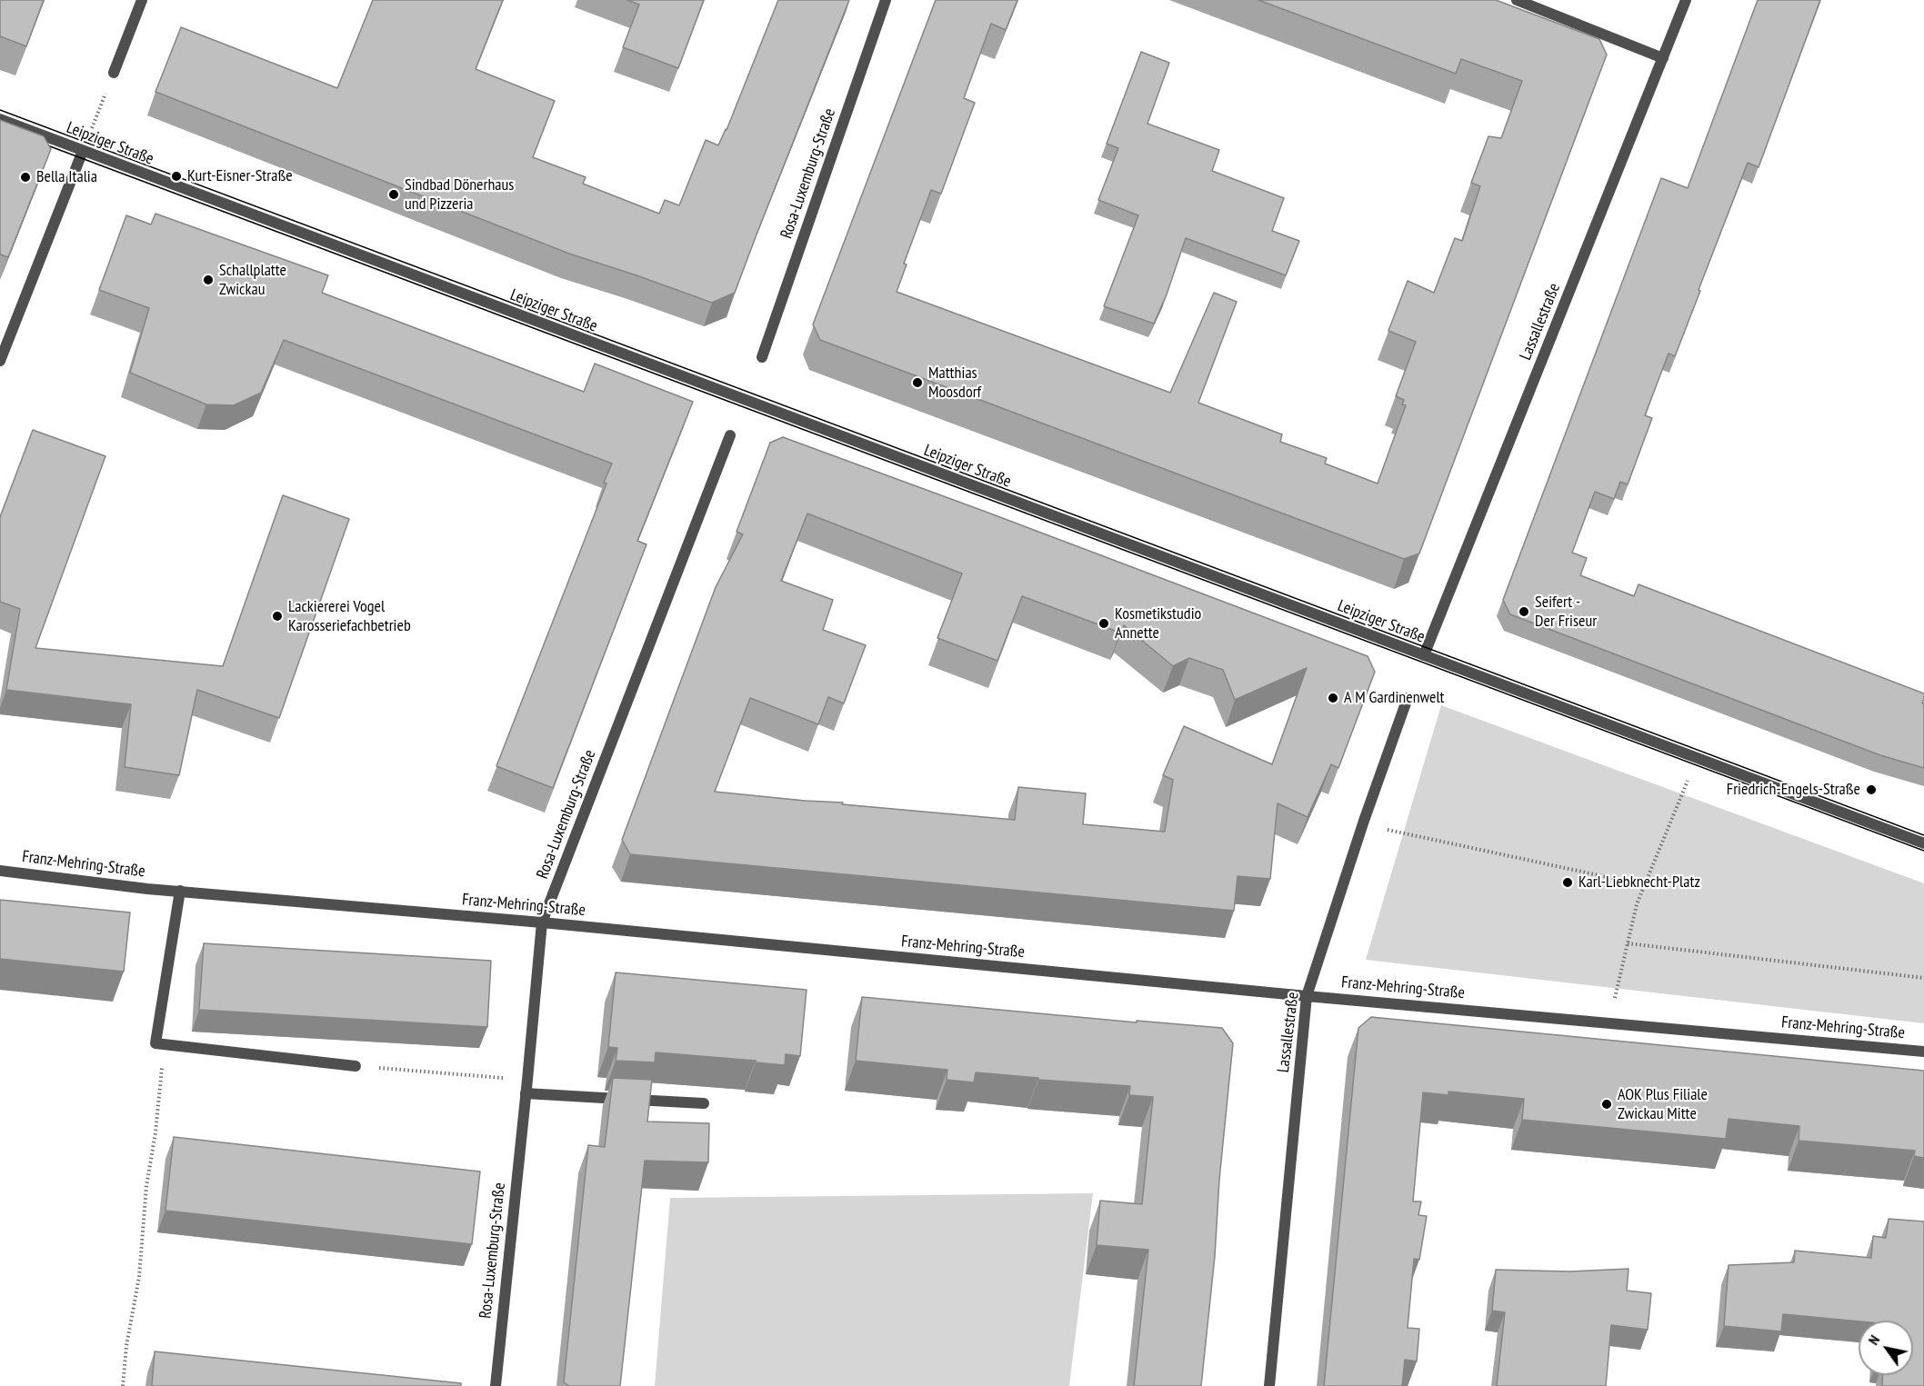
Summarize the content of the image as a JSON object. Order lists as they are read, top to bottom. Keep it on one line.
{"streets":{"street":["Leipziger Straße","Rosa-Luxemburg-Straße","Lassallestraße","Franz-Mehring-Straße"]},"crossings":[["Leipziger Straße","Lassallestraße"],["Rosa-Luxemburg-Straße","Franz-Mehring-Straße"],["Lassallestraße","Franz-Mehring-Straße"]],"places":["Kurt-Eisner-Straße","Bella Italia","Sindbad Dönerhaus und Pizzeria","Schallplatte Zwickau","Matthias Moosdorf","Seifert - Der Friseur","Lackiererei Vogel Karosseriefachbetrieb","Kosmetikstudio Annette","A M Gardinenwelt","Friedrich-Engels-Straße","Karl-Liebknecht-Platz","AOK Plus Filiale Zwickau Mitte"],"north":"top left"}
